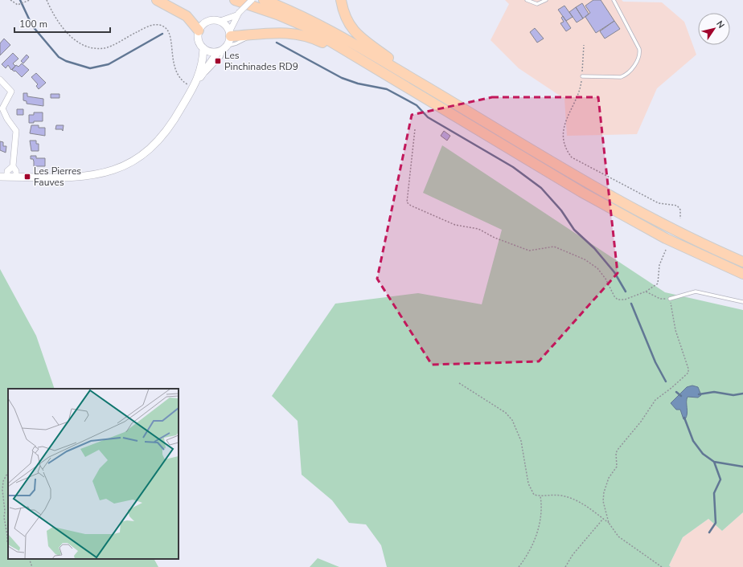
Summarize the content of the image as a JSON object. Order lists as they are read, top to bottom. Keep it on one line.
{"places":{"transit":["Les Pinchinades RD9","Les Pierres Fauves"]},"scale_bar":"100 m","north":"top right"}
